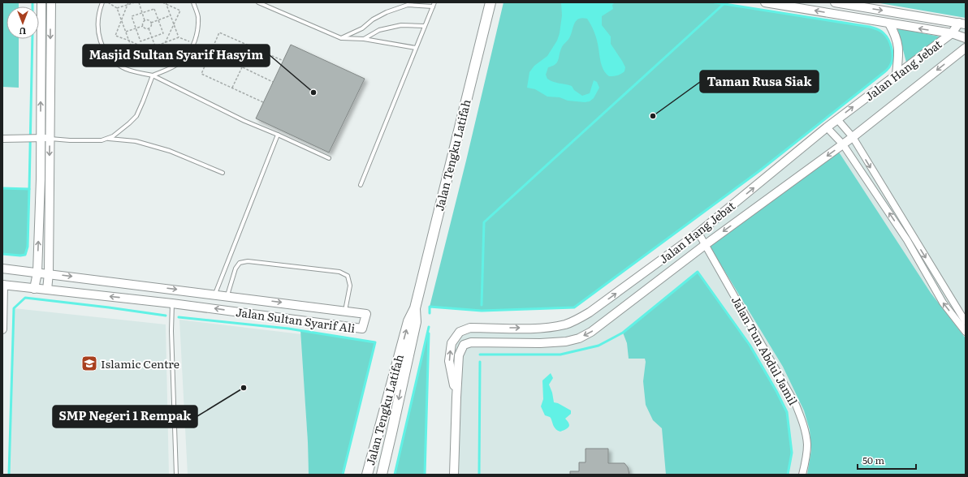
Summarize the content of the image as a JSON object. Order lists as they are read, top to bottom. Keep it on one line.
{"streets":{"main road":["Jalan Tengku Latifah"],"street":["Jalan Hang Jebat","Jalan Sultan Syarif Ali","Jalan Tun Abdul Jamil"]},"crossings":[["Jalan Hang Jebat","Jalan Tun Abdul Jamil"]],"places":{"other":["Masjid Sultan Syarif Hasyim","Taman Rusa Siak","SMP Negeri 1 Rempak"],"school or university":["Islamic Centre"]},"scale_bar":"50 m","north":"bottom"}
